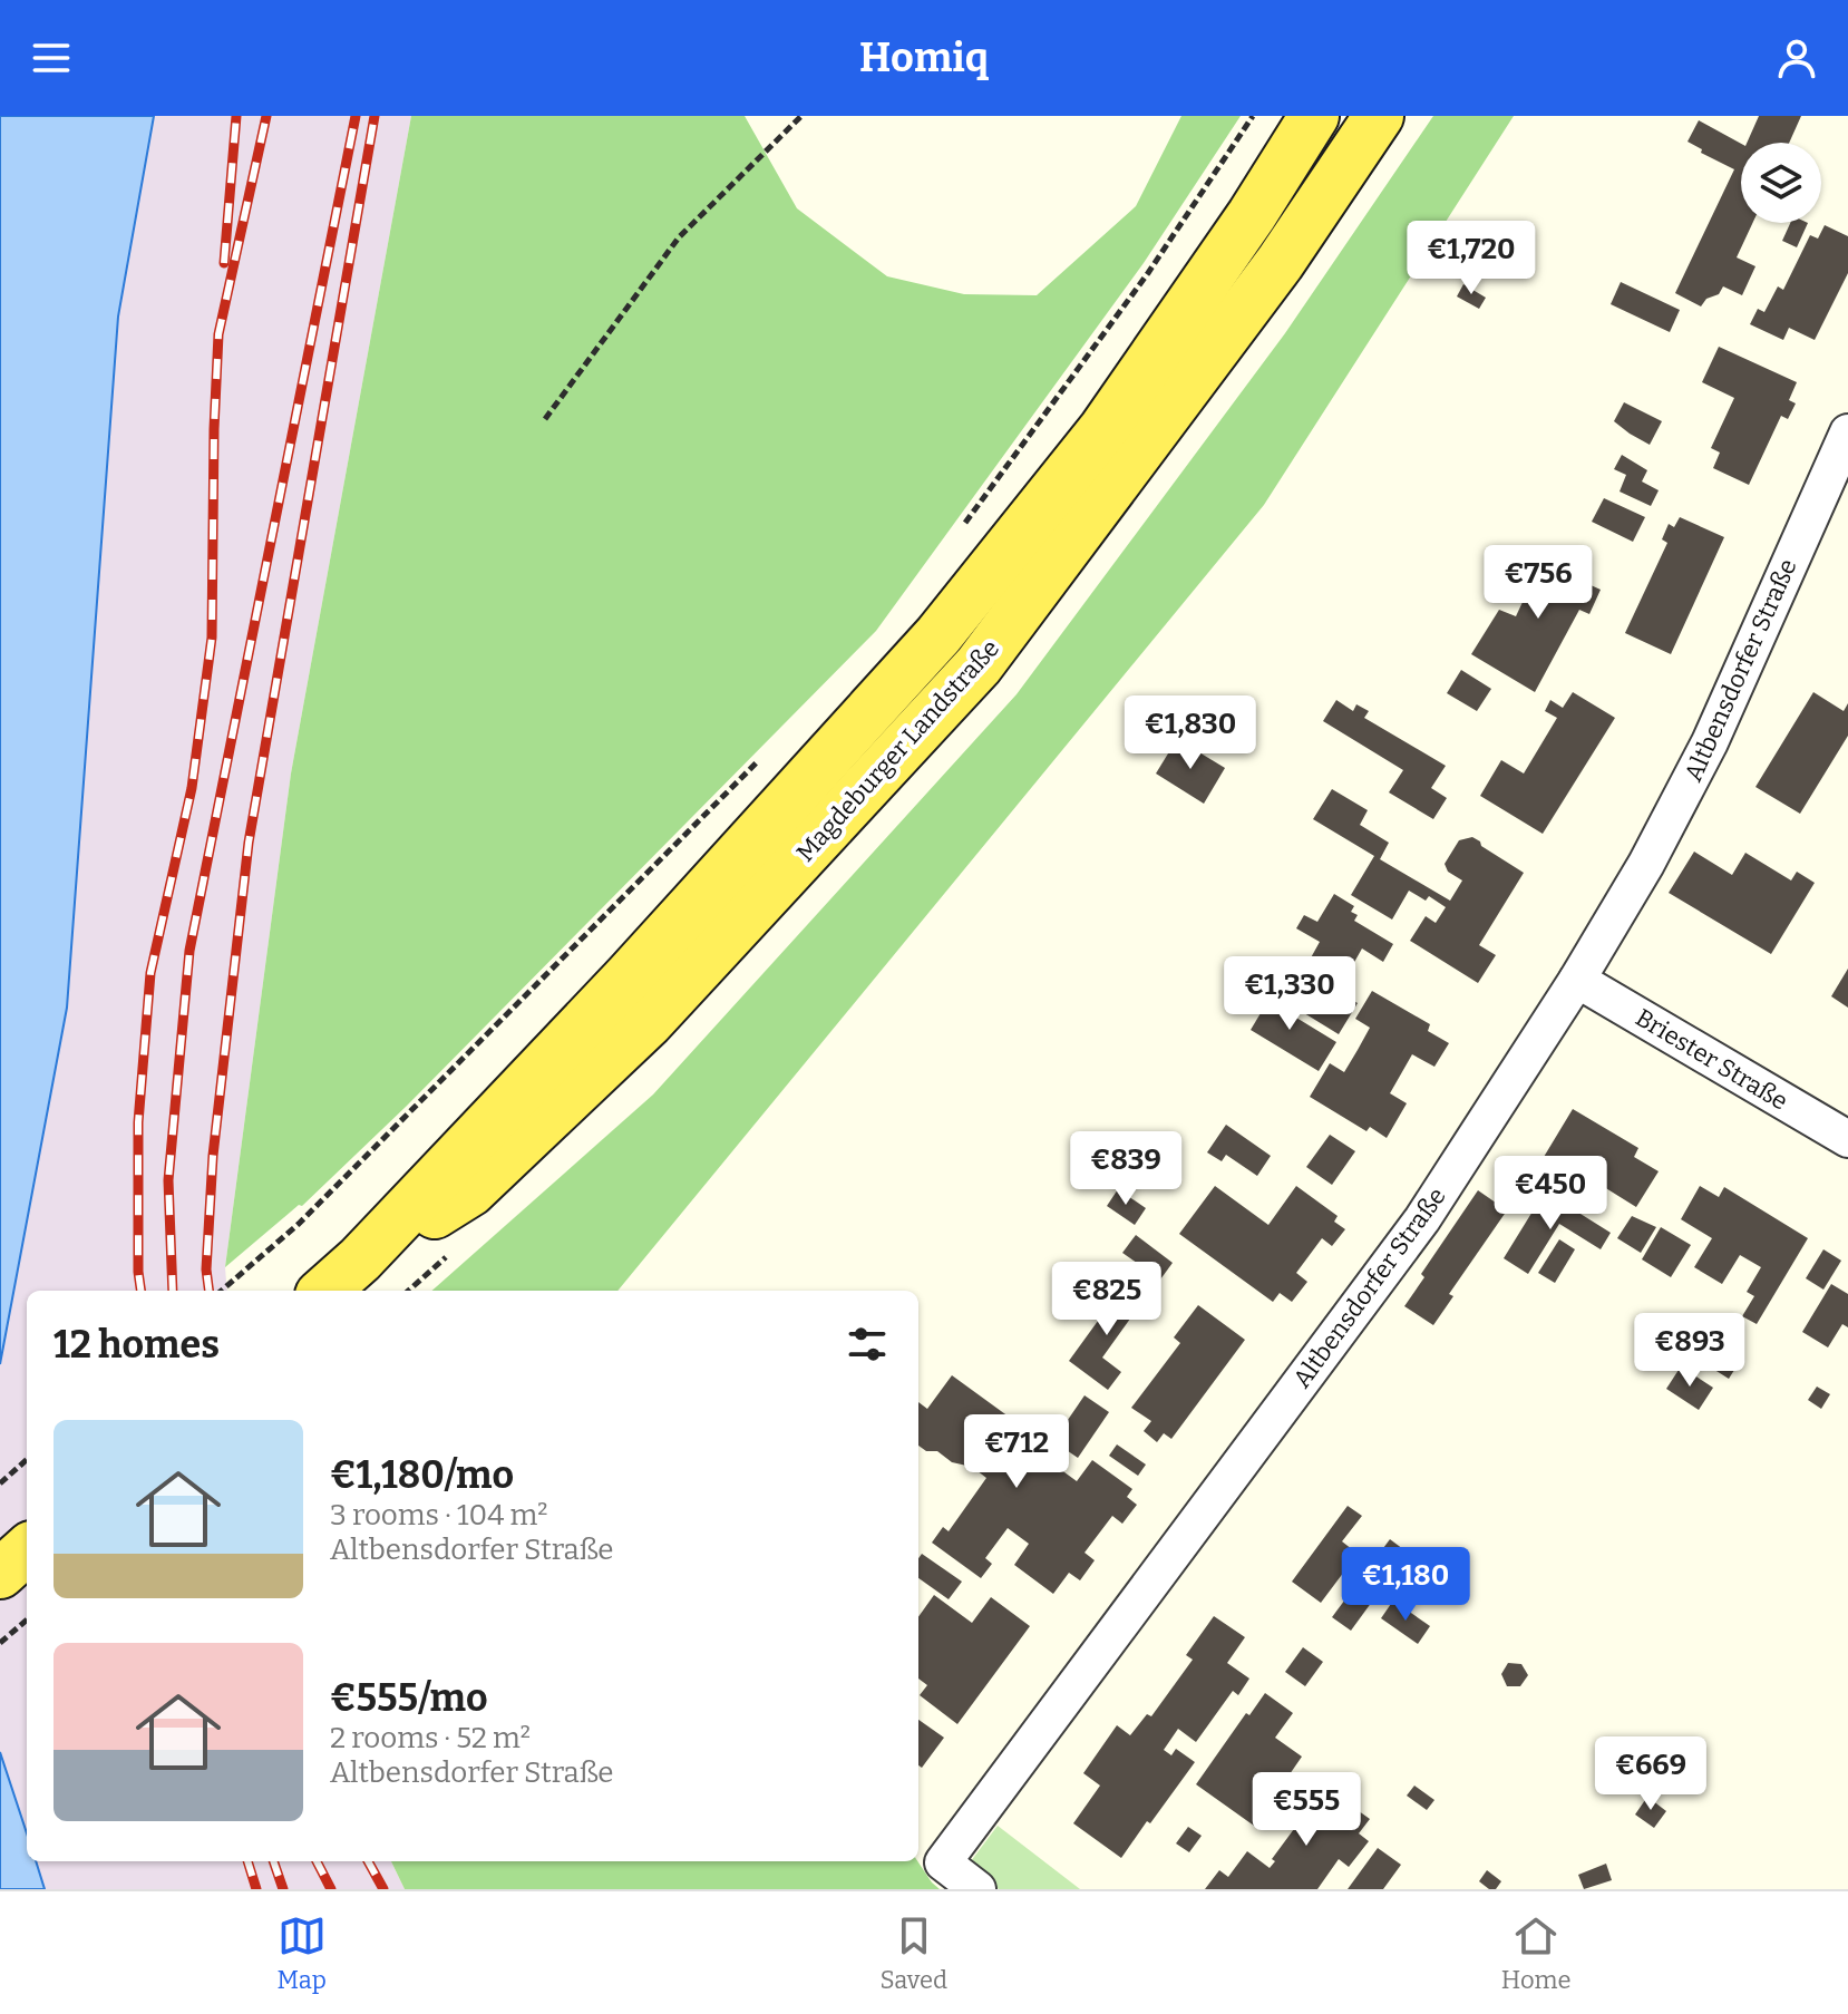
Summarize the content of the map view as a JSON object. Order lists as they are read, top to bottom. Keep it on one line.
{"streets":{"main road":["Magdeburger Landstraße"],"street":["Altbensdorfer Straße","Briester Straße"]},"crossings":[["Altbensdorfer Straße","Briester Straße"]],"page":{"header":"Homiq","price":["€1,720","€756","€1,830","€1,330","€839","€450","€825","€893","€712","€1,180","€669","€555"],"heading":"12 homes","list":[{"name":"€1,180/mo","note":"3 rooms · 104 m² · Altbensdorfer Straße"},{"name":"€555/mo","note":"2 rooms · 52 m² · Altbensdorfer Straße"}],"tabs":["Map","Saved","Home"]}}
